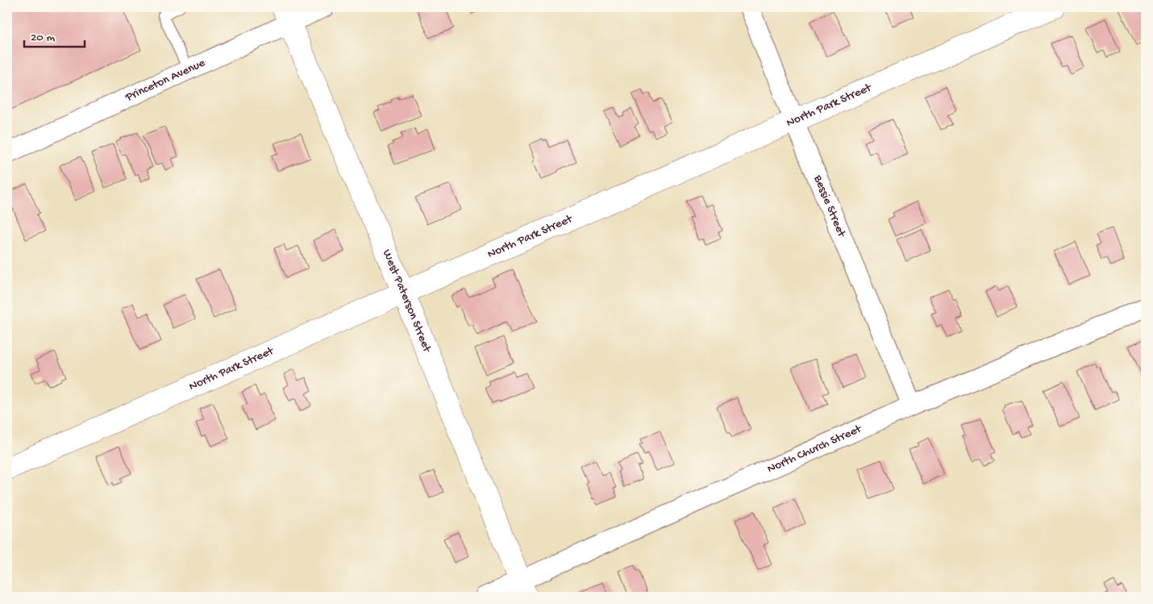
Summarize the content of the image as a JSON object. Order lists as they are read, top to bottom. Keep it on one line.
{"streets":{"main road":["North Park Street","West Paterson Street"],"street":["Princeton Avenue","Bessie Street","North Church Street"]},"crossings":[["Princeton Avenue","West Paterson Street"],["North Park Street","Bessie Street"],["North Park Street","West Paterson Street"],["Bessie Street","North Church Street"],["West Paterson Street","North Church Street"]],"scale_bar":"20 m"}
